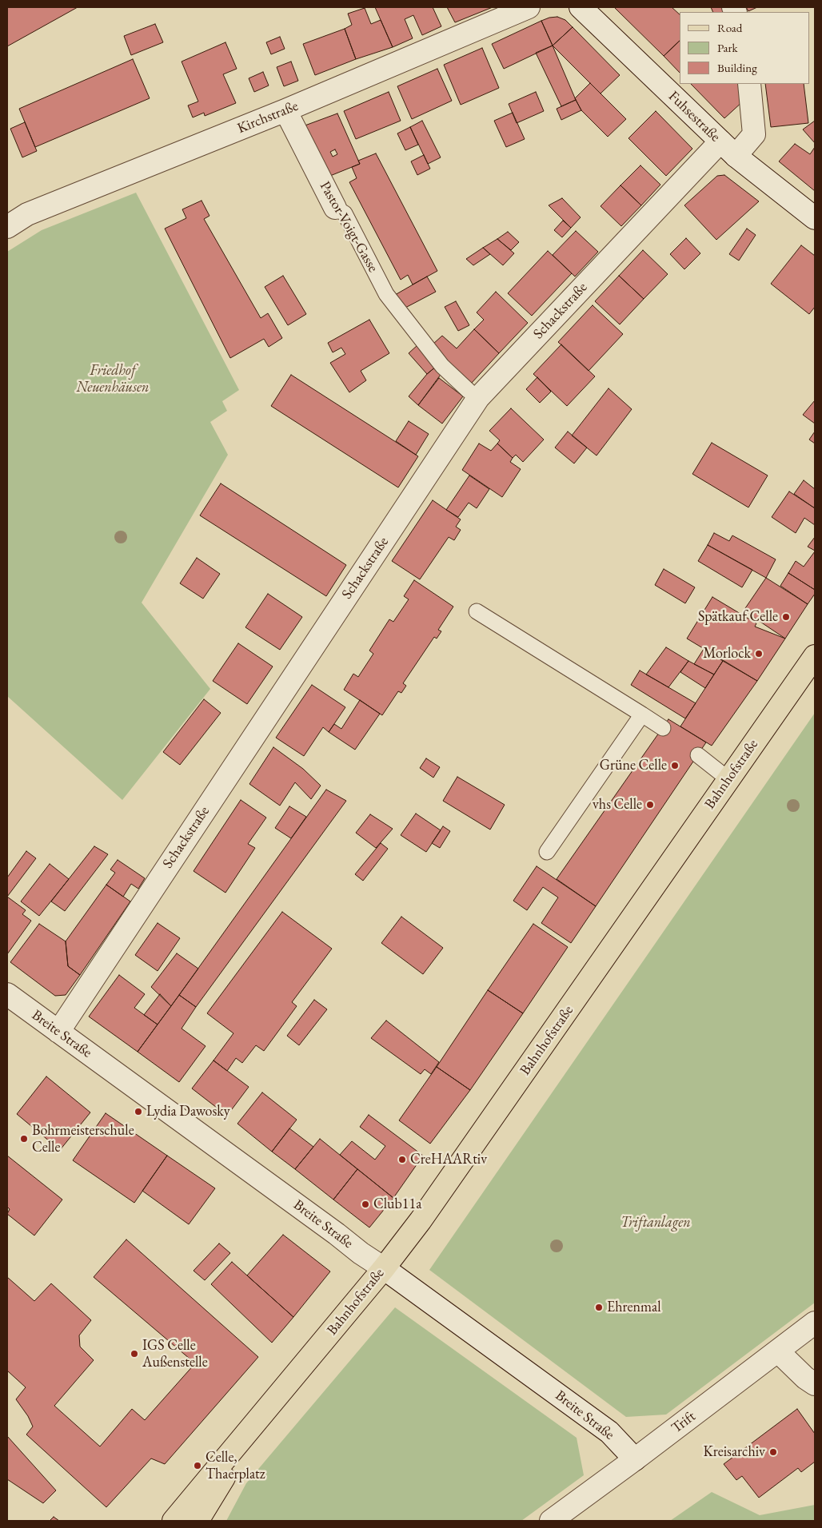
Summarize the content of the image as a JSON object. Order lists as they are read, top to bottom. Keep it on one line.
{"streets":{"main road":["Bahnhofstraße"],"street":["Fuhsestraße","Kirchstraße","Pastor-Voigt-Gasse","Schackstraße","Breite Straße","Trift"]},"crossings":[["Fuhsestraße","Schackstraße"],["Kirchstraße","Pastor-Voigt-Gasse"],["Schackstraße","Breite Straße"],["Bahnhofstraße","Breite Straße"],["Breite Straße","Trift"]],"parks":["Friedhof Neuenhäusen","Triftanlagen"],"places":["Spätkauf Celle","Morlock","Grüne Celle","vhs Celle","Lydia Dawosky","Bohrmeisterschule Celle","CreHAARtiv","Club11a","Ehrenmal","IGS Celle Außenstelle","Kreisarchiv","Celle, Thaerplatz"],"legend":["Road","Park","Building"]}
